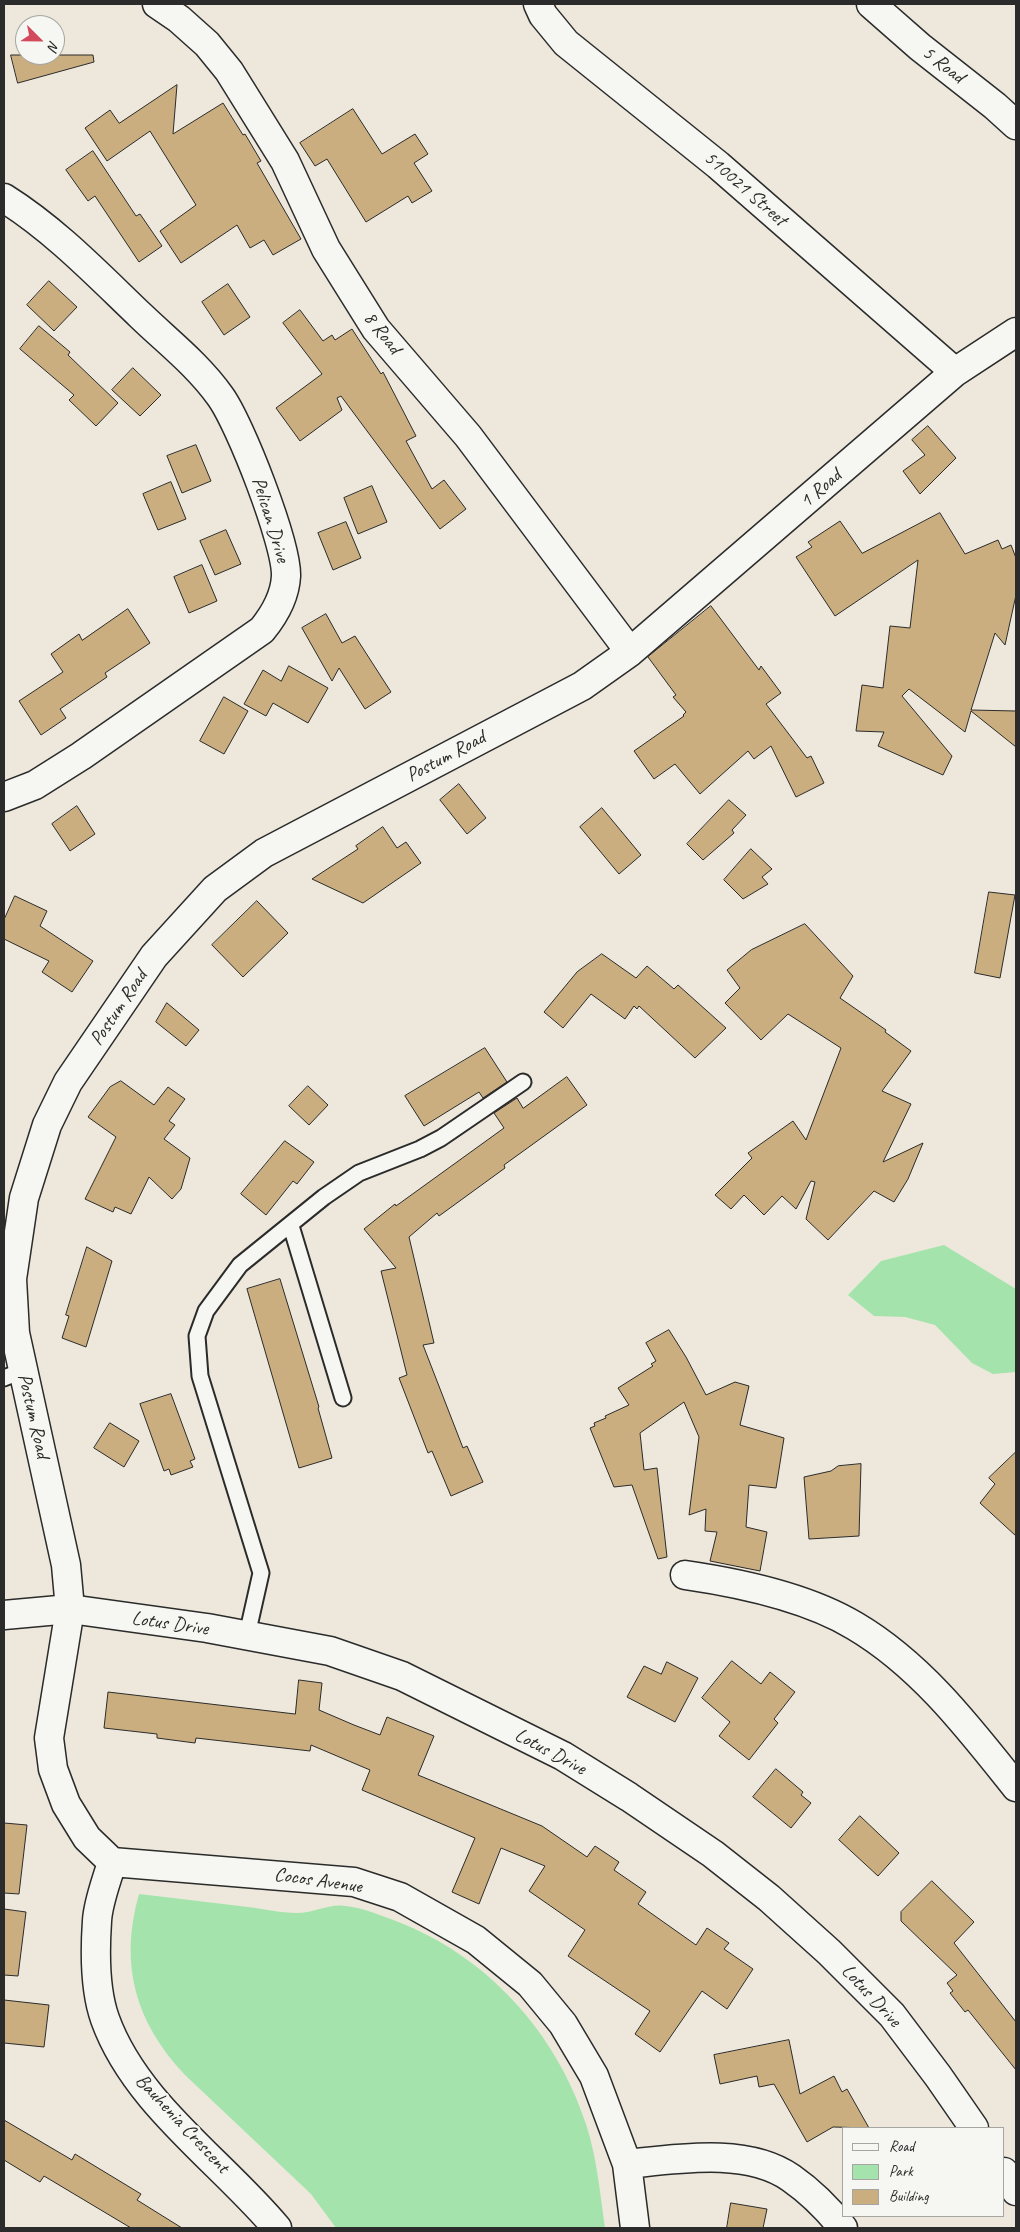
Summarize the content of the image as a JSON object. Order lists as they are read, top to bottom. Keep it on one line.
{"streets":{"street":["5 Road","510021 Street","8 Road","1 Road","Pelican Drive","Postum Road","Lotus Drive","Cocos Avenue","Bauhenia Crescent"]},"crossings":[["510021 Street","1 Road"],["8 Road","1 Road"],["8 Road","Postum Road"],["1 Road","Postum Road"],["Postum Road","Lotus Drive"],["Cocos Avenue","Bauhenia Crescent"]],"legend":["Road","Park","Building"],"north":"bottom right"}
